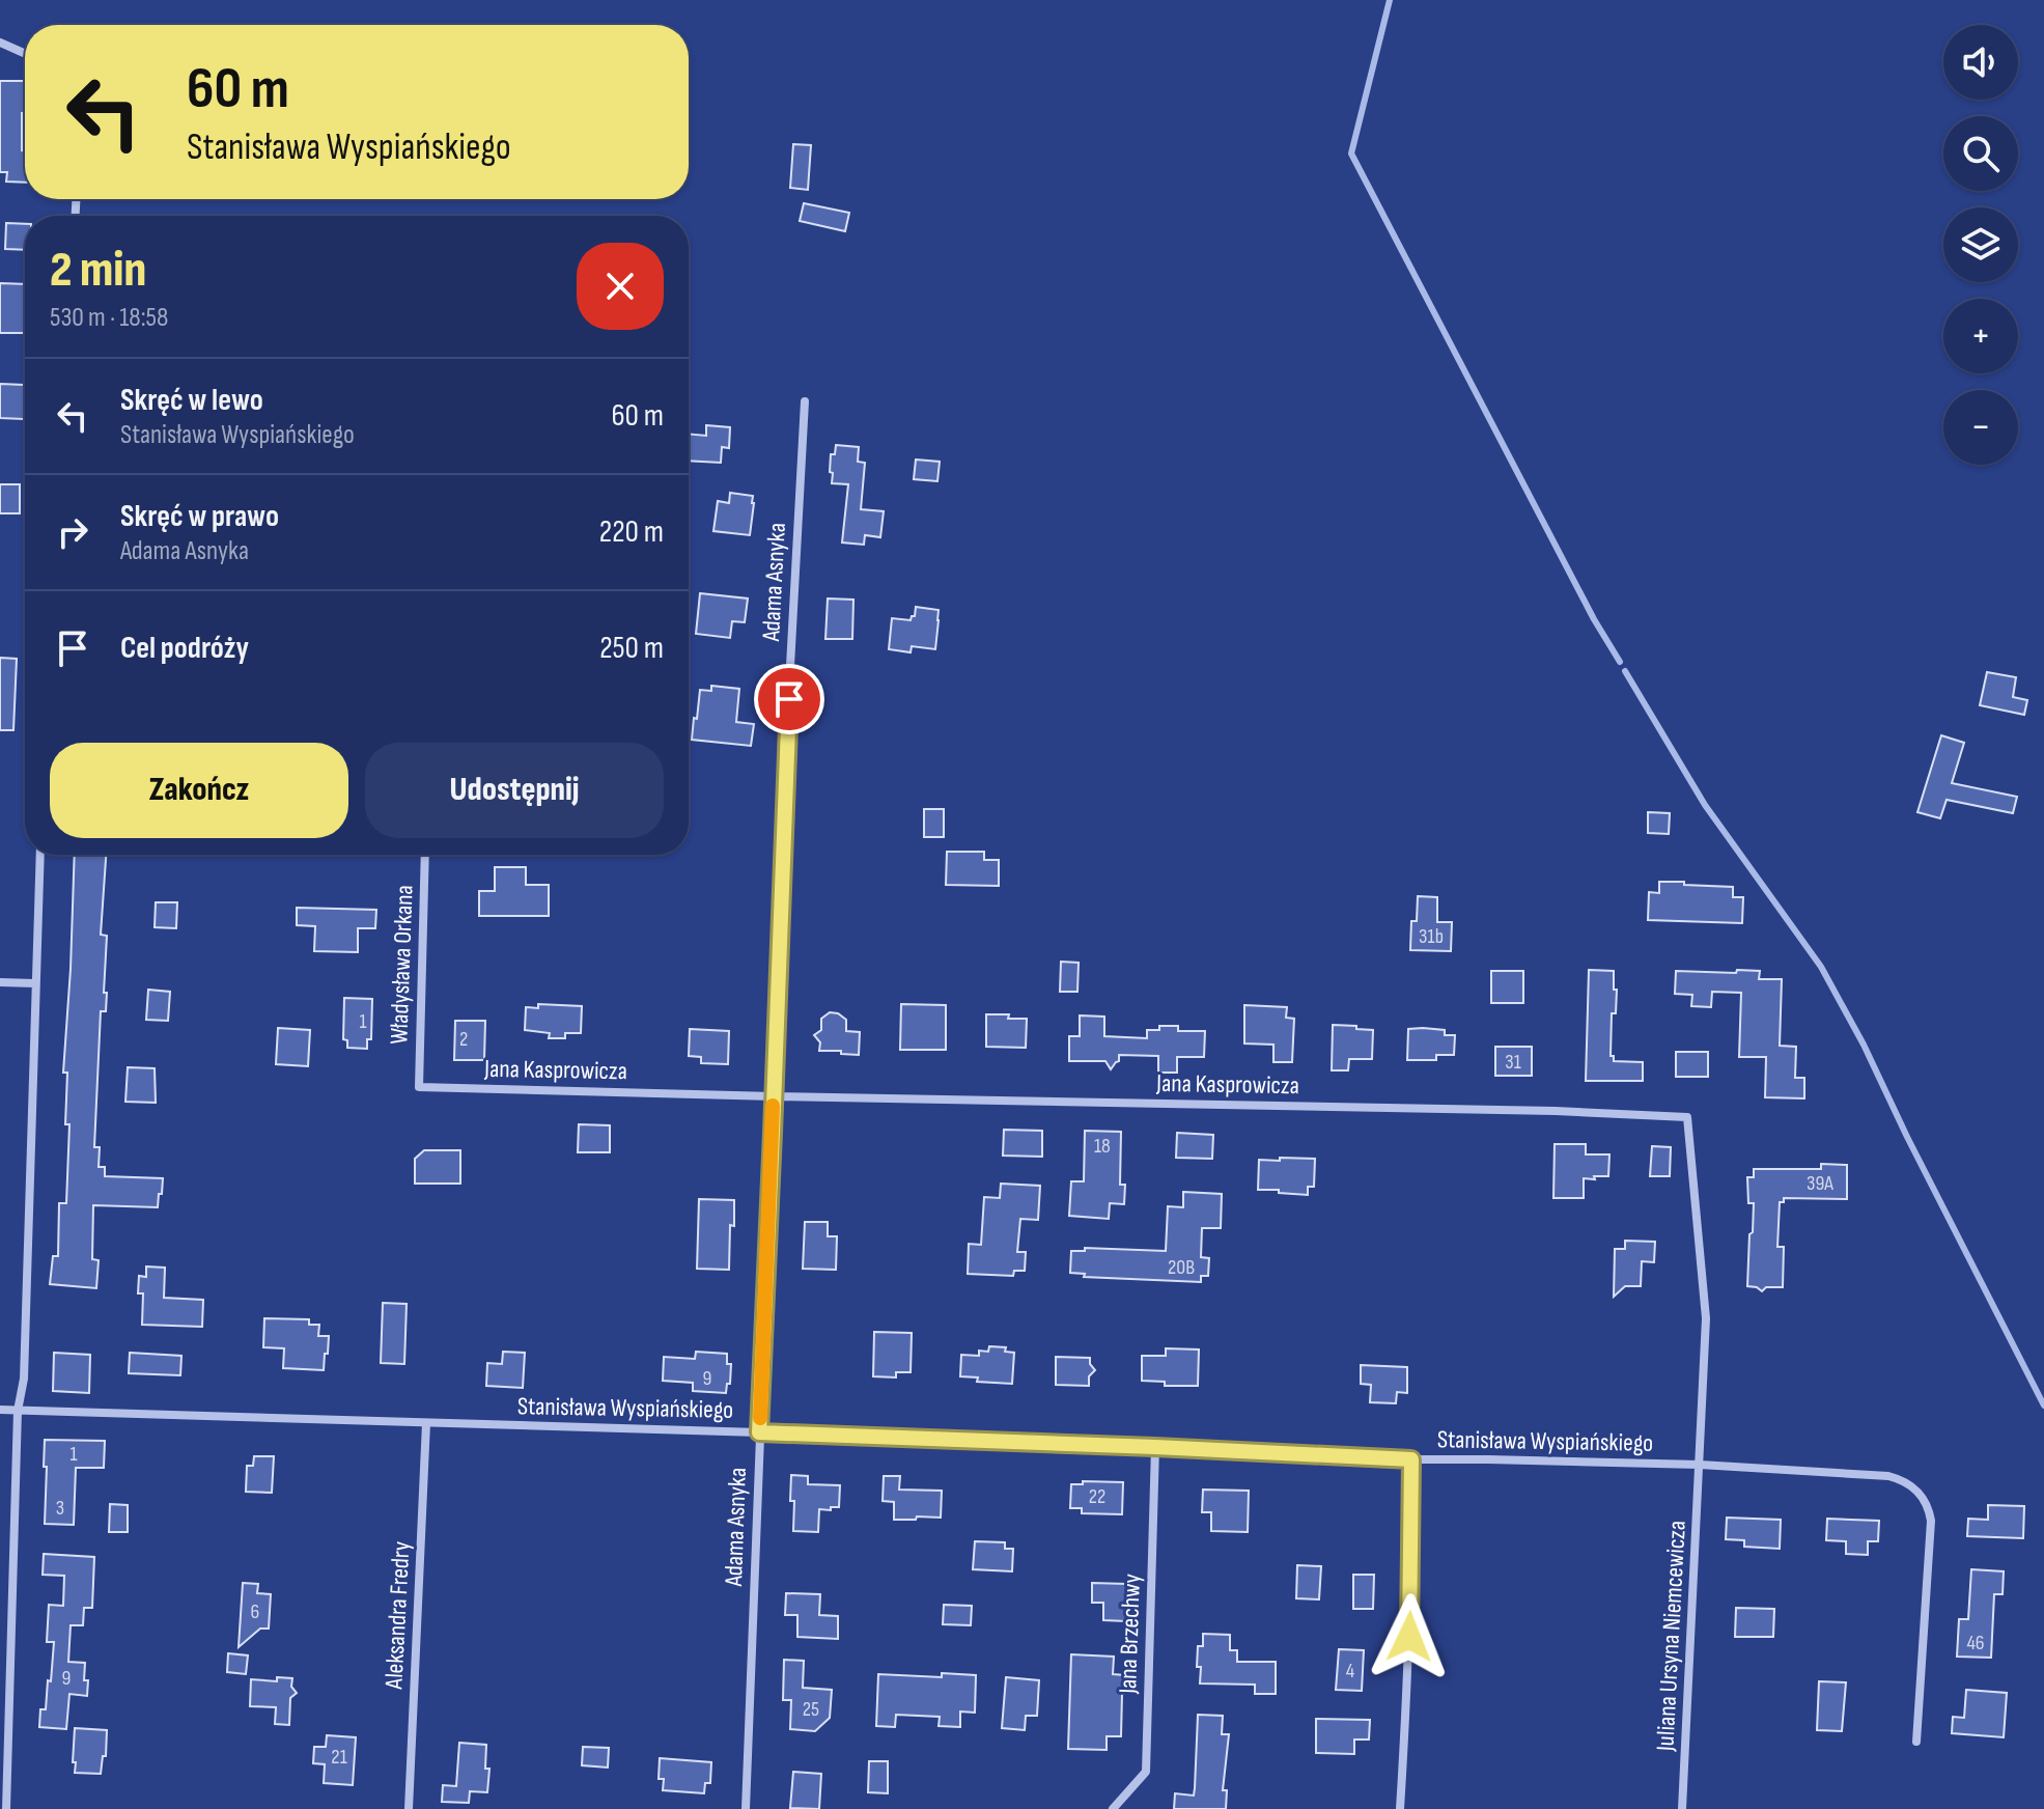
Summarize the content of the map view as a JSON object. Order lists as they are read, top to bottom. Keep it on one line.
{"streets":{"street":["Adama Asnyka","Władysława Orkana","Jana Kasprowicza","Stanisława Wyspiańskiego","Aleksandra Fredry","Jana Brzechwy","Juliana Ursyna Niemcewicza"]},"crossings":[["Adama Asnyka","Jana Kasprowicza"],["Adama Asnyka","Stanisława Wyspiańskiego"],["Władysława Orkana","Jana Kasprowicza"],["Jana Kasprowicza","Stanisława Wyspiańskiego"],["Jana Kasprowicza","Juliana Ursyna Niemcewicza"],["Stanisława Wyspiańskiego","Aleksandra Fredry"],["Stanisława Wyspiańskiego","Jana Brzechwy"],["Stanisława Wyspiańskiego","Juliana Ursyna Niemcewicza"]],"house_numbers":["31b","1","2","31","18","39A","20B","9","1","22","3","6","46","4","9","25","21"],"page":{"map_buttons":["+","−"],"turn":["60 m","Stanisława Wyspiańskiego"],"heading":["2 min","530 m · 18:58"],"list":[{"name":"Skręć w lewo","note":"Stanisława Wyspiańskiego","value":"60 m"},{"name":"Skręć w prawo","note":"Adama Asnyka","value":"220 m"},{"name":"Cel podróży","value":"250 m"}],"buttons":["Zakończ","Udostępnij"]}}
